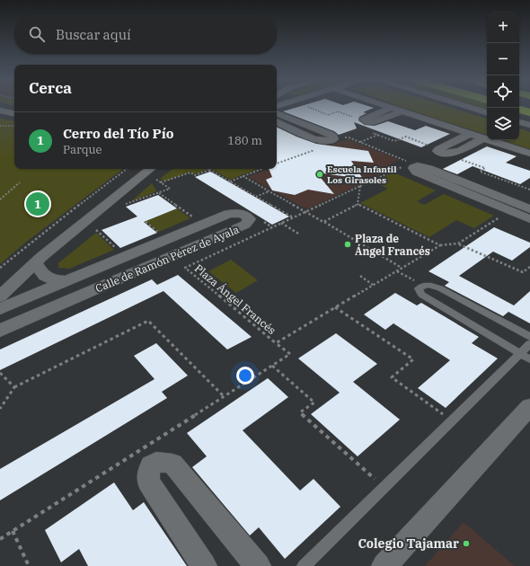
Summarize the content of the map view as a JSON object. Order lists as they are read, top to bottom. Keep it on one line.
{"streets":{"street":["Calle de Ramón Pérez de Ayala"],"path":["Plaza Ángel Francés"]},"places":["Escuela Infantil Los Girasoles","Plaza de Ángel Francés","Colegio Tajamar"],"page":{"map_buttons":["+","−"],"search":"Buscar aquí","heading":"Cerca","list":[{"mark":"1","name":"Cerro del Tío Pío","note":"Parque","value":"180 m"}],"pins":"1"}}
